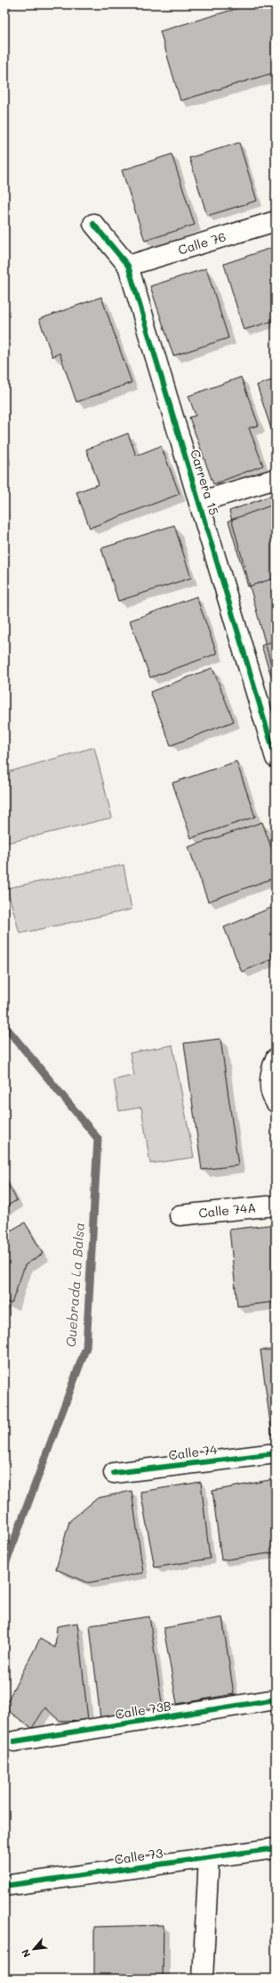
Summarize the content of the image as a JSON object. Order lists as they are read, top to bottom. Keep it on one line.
{"streets":{"street":["Calle 76","Carrera 15","Calle 74A","Calle 74","Calle 73B","Calle 73"]},"crossings":[["Calle 76","Carrera 15"]],"water":["Quebrada La Balsa"],"north":"bottom left"}
